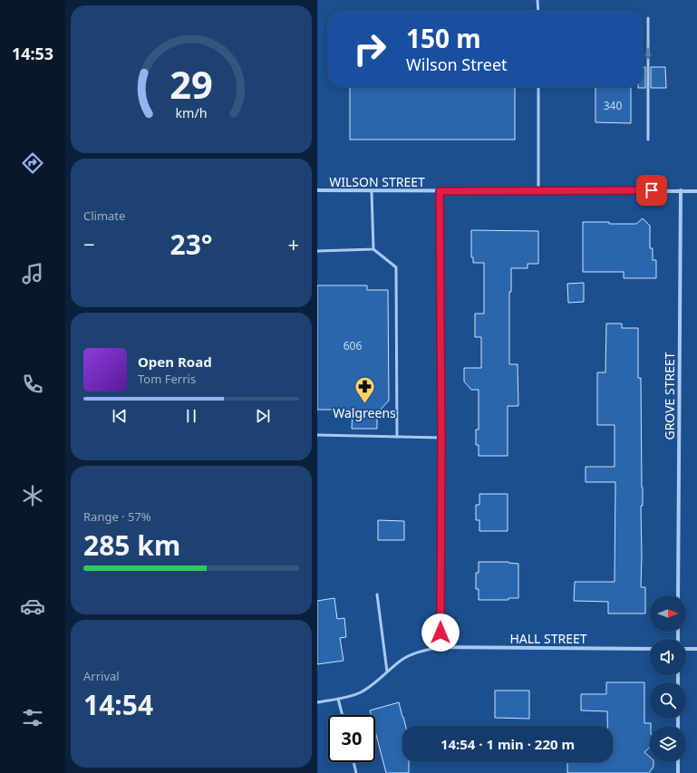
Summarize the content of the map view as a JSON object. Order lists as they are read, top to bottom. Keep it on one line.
{"streets":{"street":["WILSON STREET","GROVE STREET","HALL STREET"]},"crossings":[["WILSON STREET","GROVE STREET"]],"places":{"pharmacy":["Walgreens"]},"house_numbers":["340","606"],"north":"right","page":{"tabs":"14:53","turn":["150 m","Wilson Street"],"tile":["Climate",["Range · 57%","285 km"],["Arrival","14:54"]],"heat":["−","23°","+"],"song":["Open Road","Tom Ferris"],"limit":"30","trip":"14:54 · 1 min · 220 m","gauge":["29","km/h"]}}
